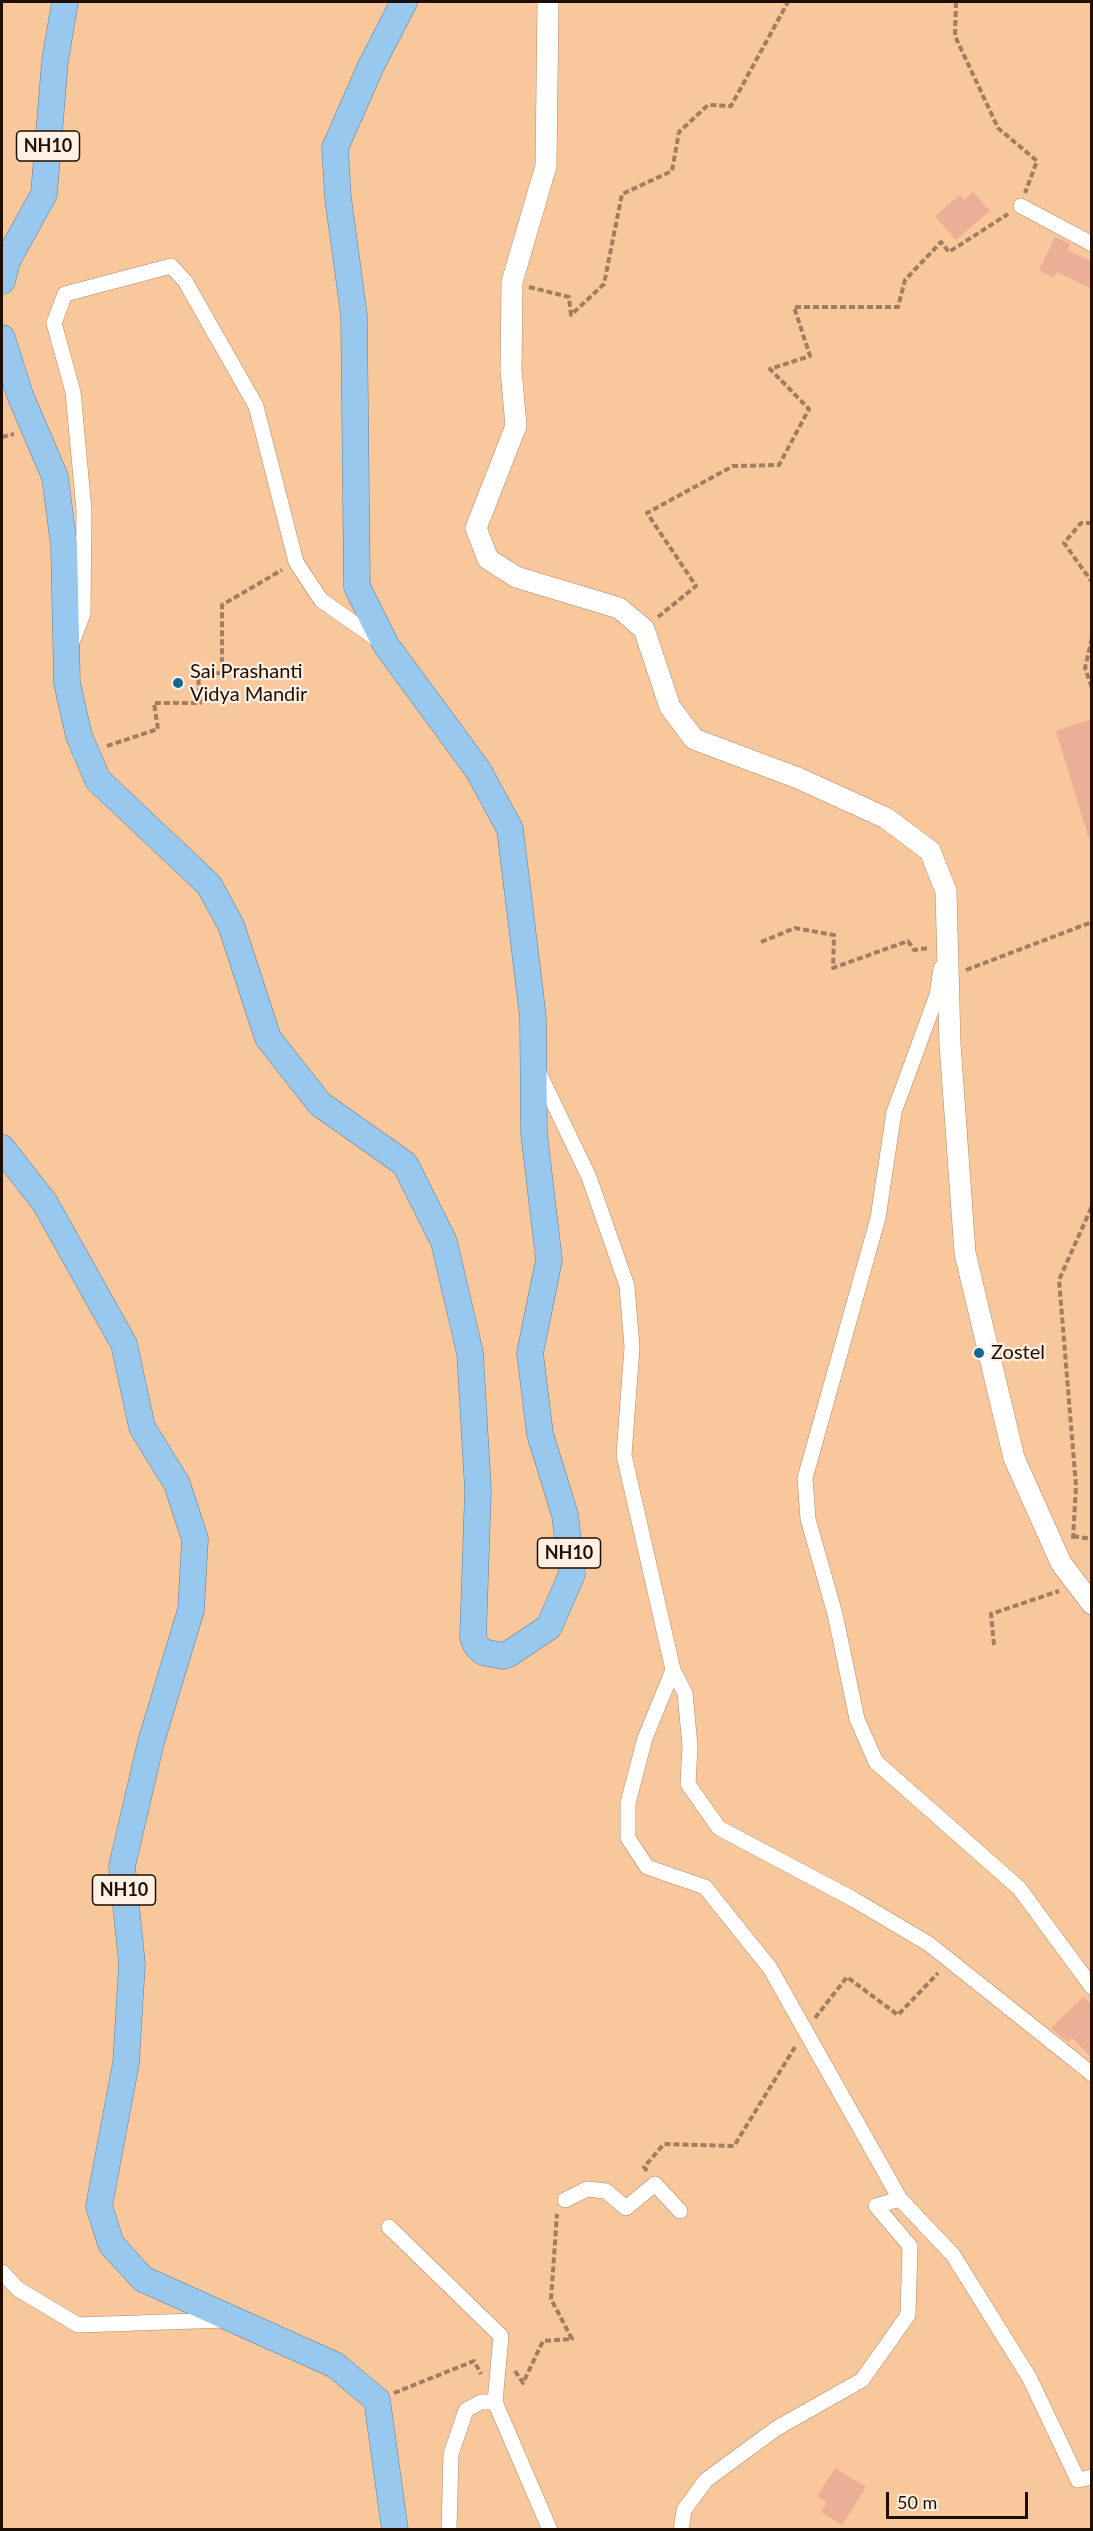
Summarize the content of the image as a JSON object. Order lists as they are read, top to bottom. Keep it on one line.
{"streets":{"highway":["NH10"]},"places":["Sai Prashanti Vidya Mandir","Zostel"],"scale_bar":"50 m"}
